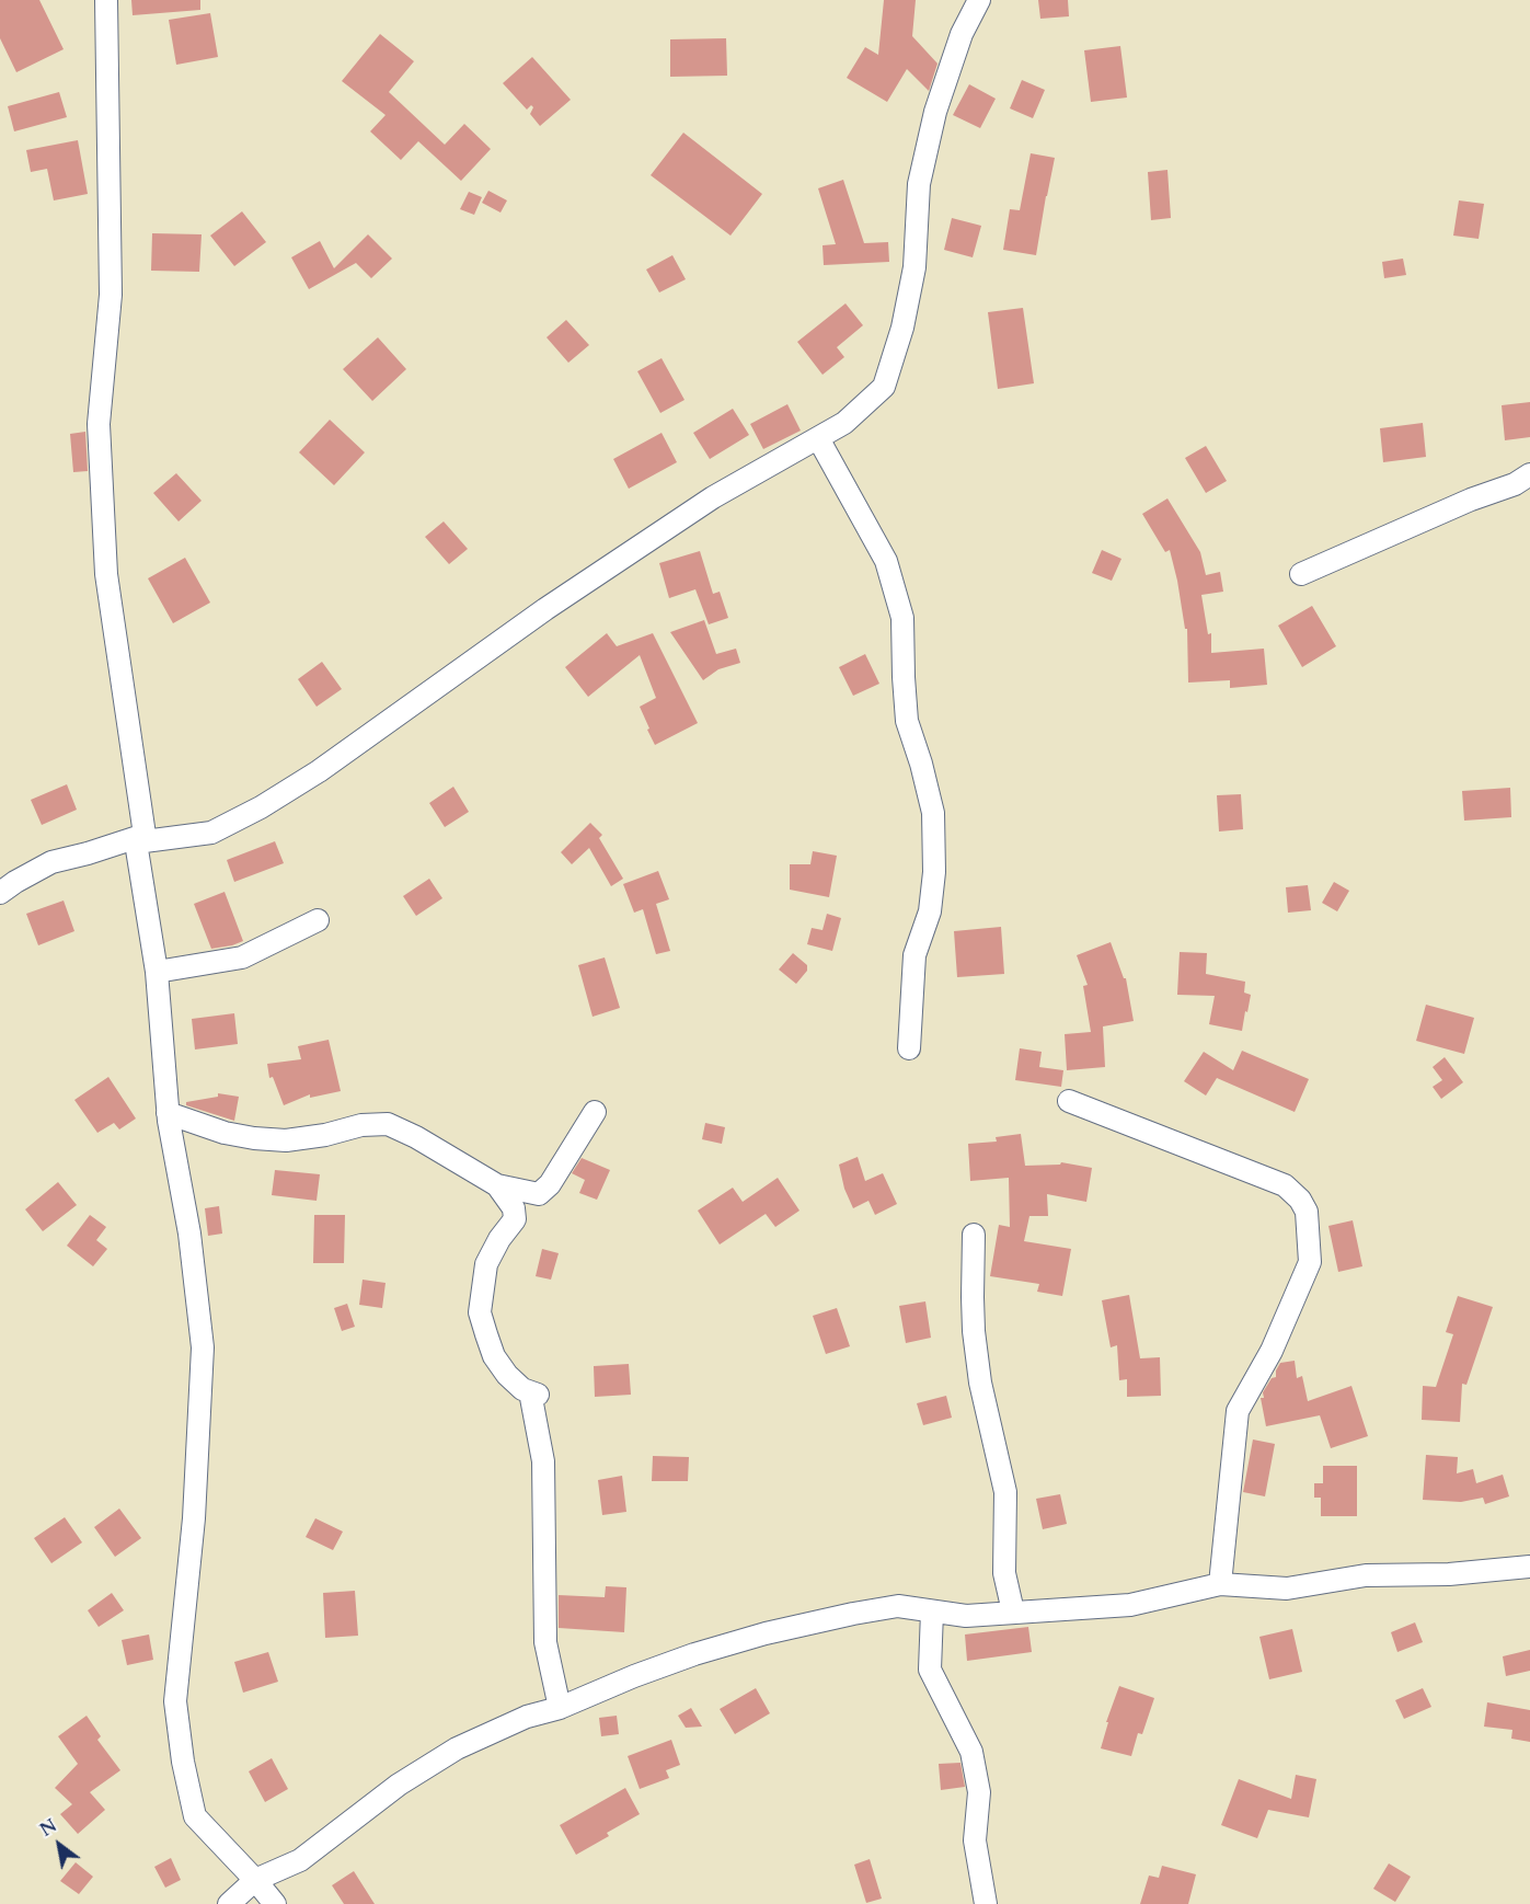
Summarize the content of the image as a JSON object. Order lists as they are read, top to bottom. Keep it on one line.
{"north":"top left"}
